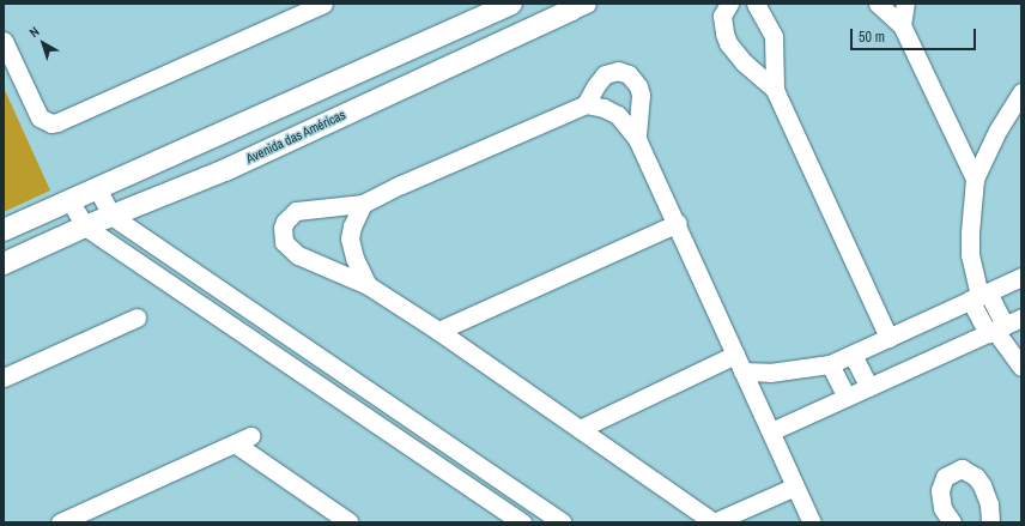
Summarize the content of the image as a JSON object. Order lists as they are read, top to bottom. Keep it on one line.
{"streets":{"street":["Avenida das Américas"]},"scale_bar":"50 m","north":"top left"}
